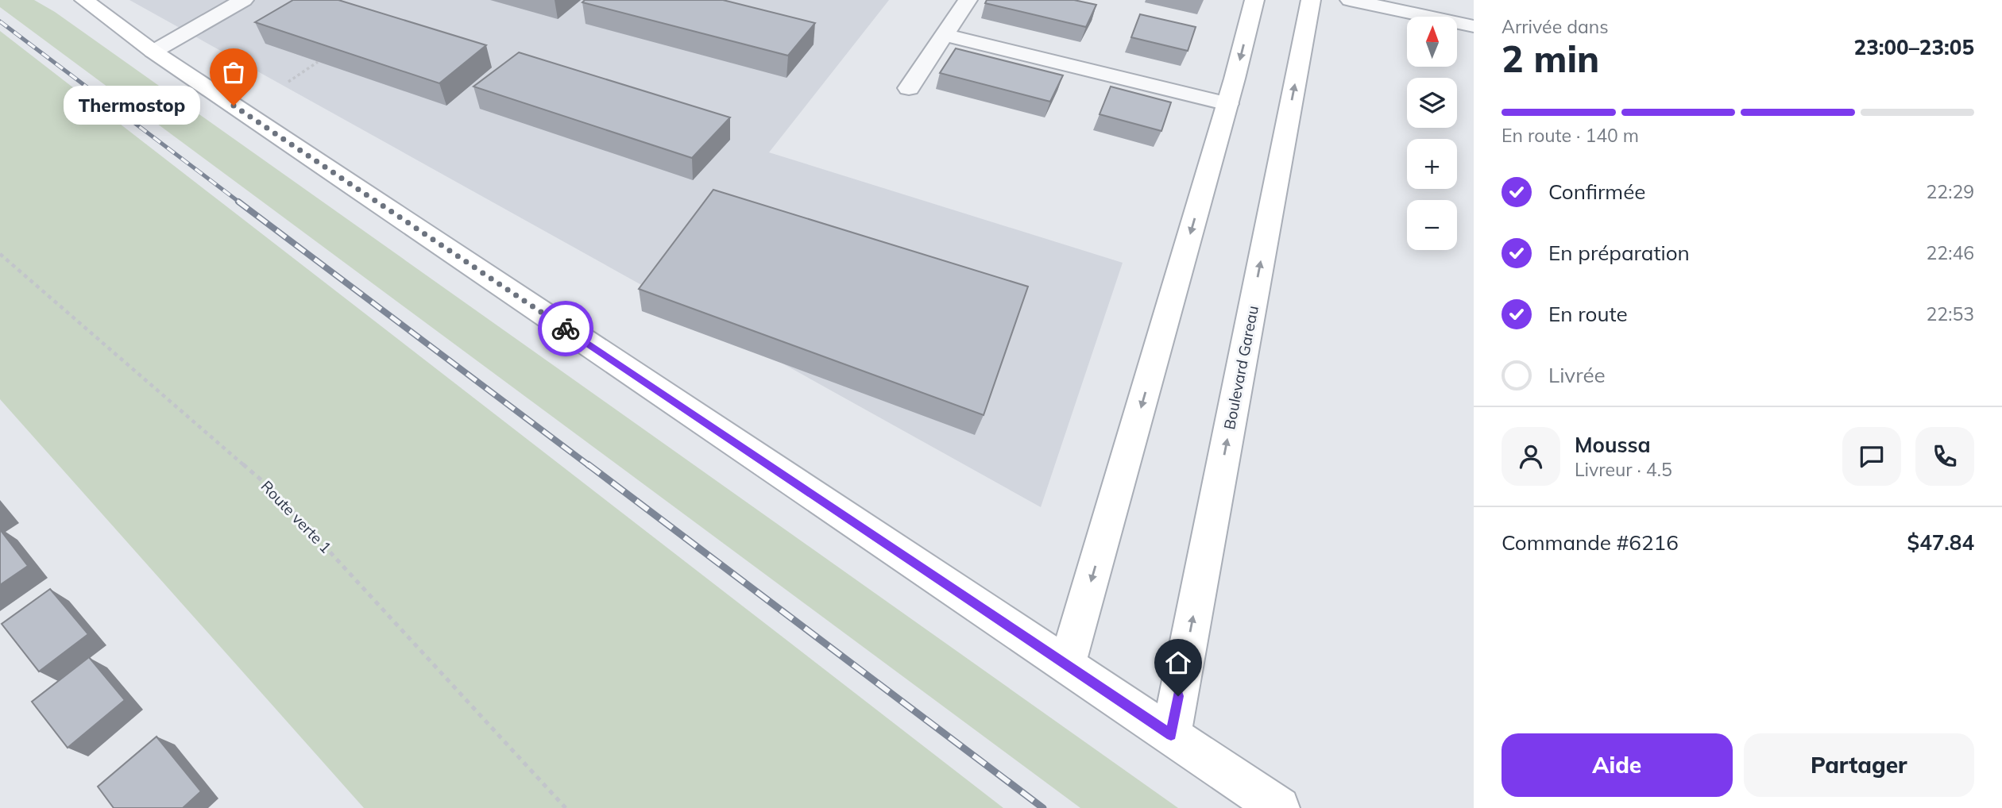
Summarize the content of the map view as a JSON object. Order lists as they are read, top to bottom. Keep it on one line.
{"streets":{"street":["Boulevard Gareau"],"path":["Route verte 1"]},"places":["Thermostop"],"north":"top","page":{"heading":["2 min","Arrivée dans","23:00–23:05"],"panel":["Moussa","Livreur · 4.5","Commande #6216","$47.84"],"map_buttons":["+","−"],"bubble":"Thermostop","bar":"En route · 140 m","list":[["Confirmée","22:29"],["En préparation","22:46"],["En route","22:53"],"Livrée"],"buttons":["Aide","Partager"]}}
